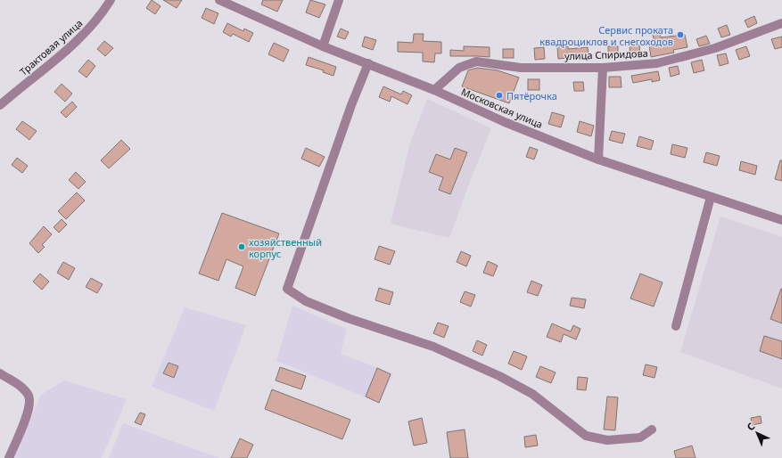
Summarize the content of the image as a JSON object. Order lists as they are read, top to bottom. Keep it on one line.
{"streets":{"street":["Трактовая улица","улица Спиридова","Московская улица"]},"crossings":[["улица Спиридова","Московская улица"]],"places":["Сервис проката квадроциклов и снегоходов","Пятёрочка","хозяйственный корпус"],"north":"top left"}
